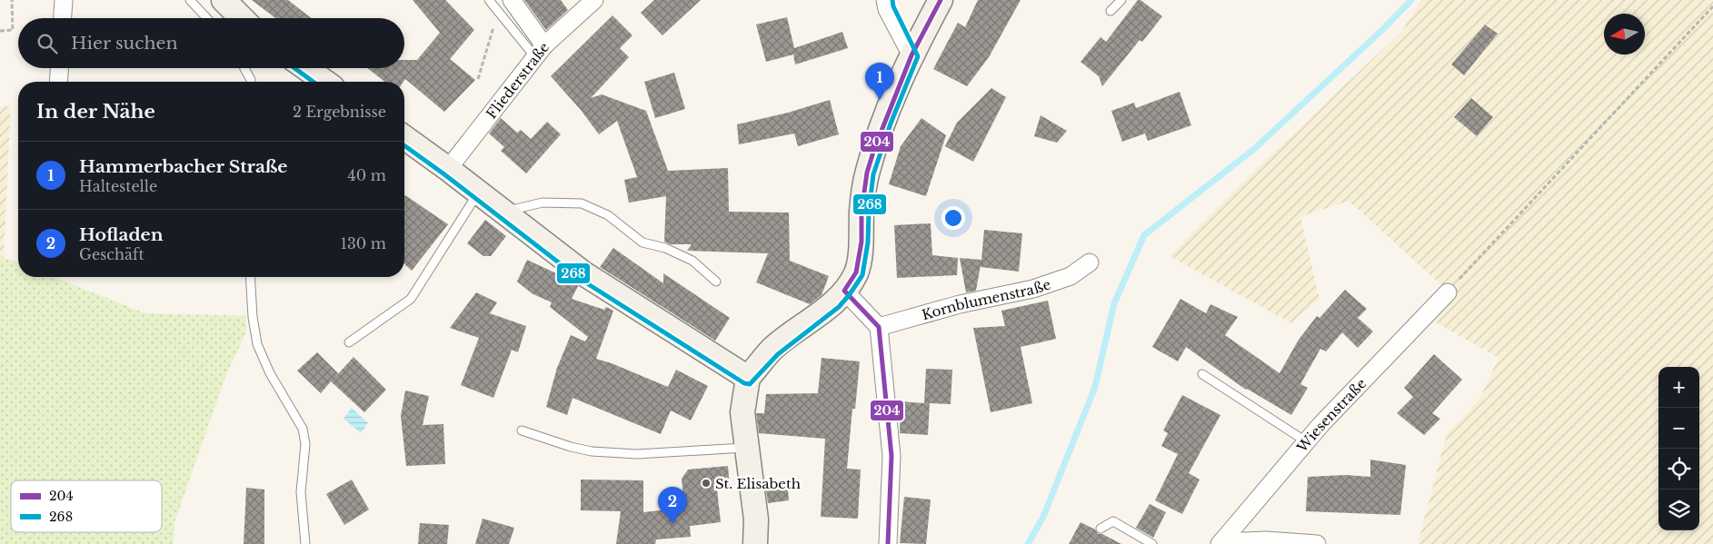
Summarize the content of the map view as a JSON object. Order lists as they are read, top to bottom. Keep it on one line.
{"streets":{"street":["Fliederstraße","Kornblumenstraße","Wiesenstraße"]},"places":["St. Elisabeth"],"lines":["transit line 204","transit line 268"],"legend":["204","268"],"north":"left","page":{"search":"Hier suchen","pins":["1","2"],"heading":["In der Nähe","2 Ergebnisse"],"list":[{"mark":"1","name":"Hammerbacher Straße","note":"Haltestelle","value":"40 m"},{"mark":"2","name":"Hofladen","note":"Geschäft","value":"130 m"}],"map_buttons":["+","−"]}}
